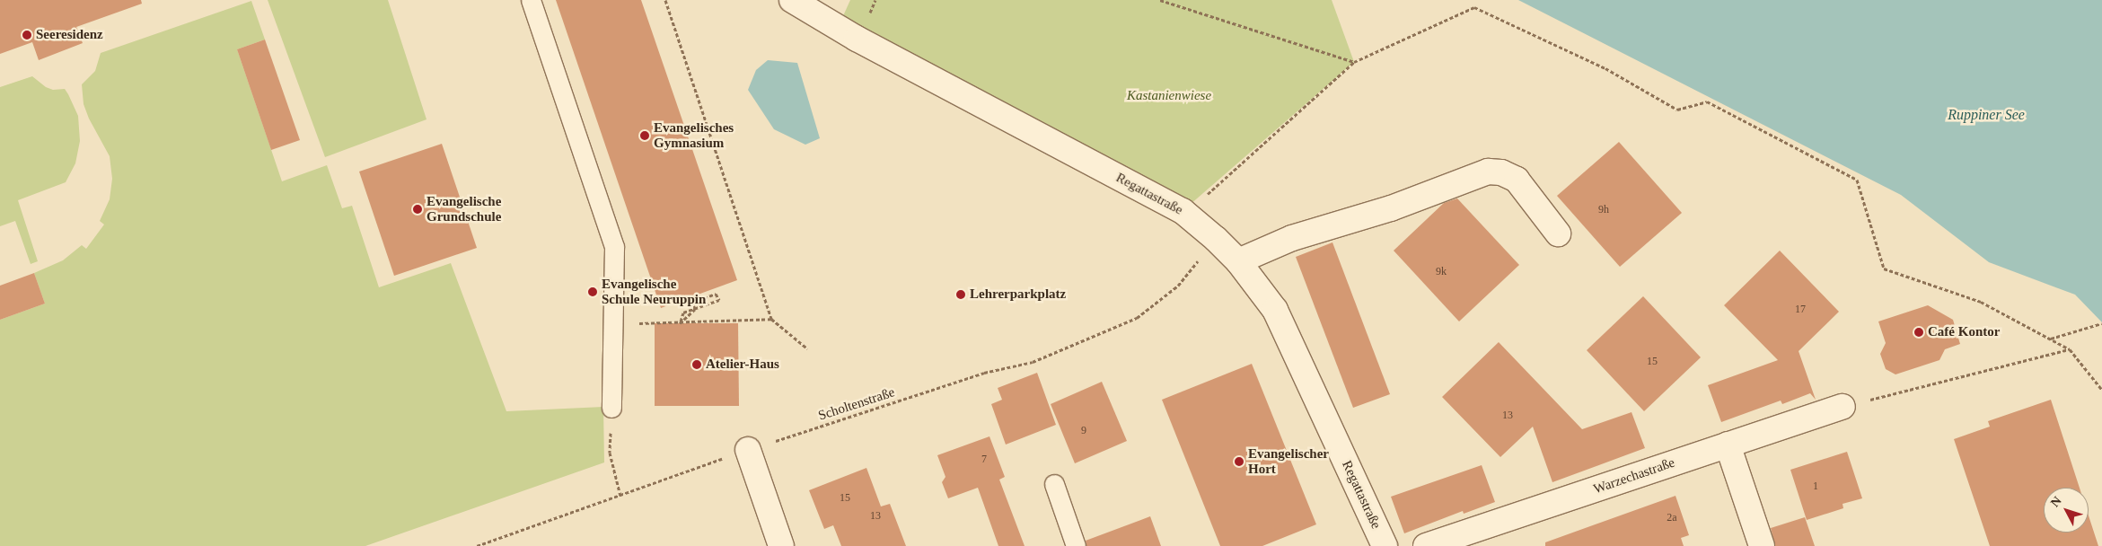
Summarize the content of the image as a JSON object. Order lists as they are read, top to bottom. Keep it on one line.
{"streets":{"street":["Regattastraße","Warzechastraße"],"path":["Scholtenstraße"]},"crossings":[["Regattastraße","Scholtenstraße"]],"water":["Ruppiner See"],"parks":["Kastanienwiese"],"places":["Seeresidenz","Evangelisches Gymnasium","Evangelische Grundschule","Evangelische Schule Neuruppin","Lehrerparkplatz","Café Kontor","Atelier-Haus","Evangelischer Hort"],"house_numbers":["9h","9k","17","15","13","9","7","1","15","13","2a"],"north":"top left"}
